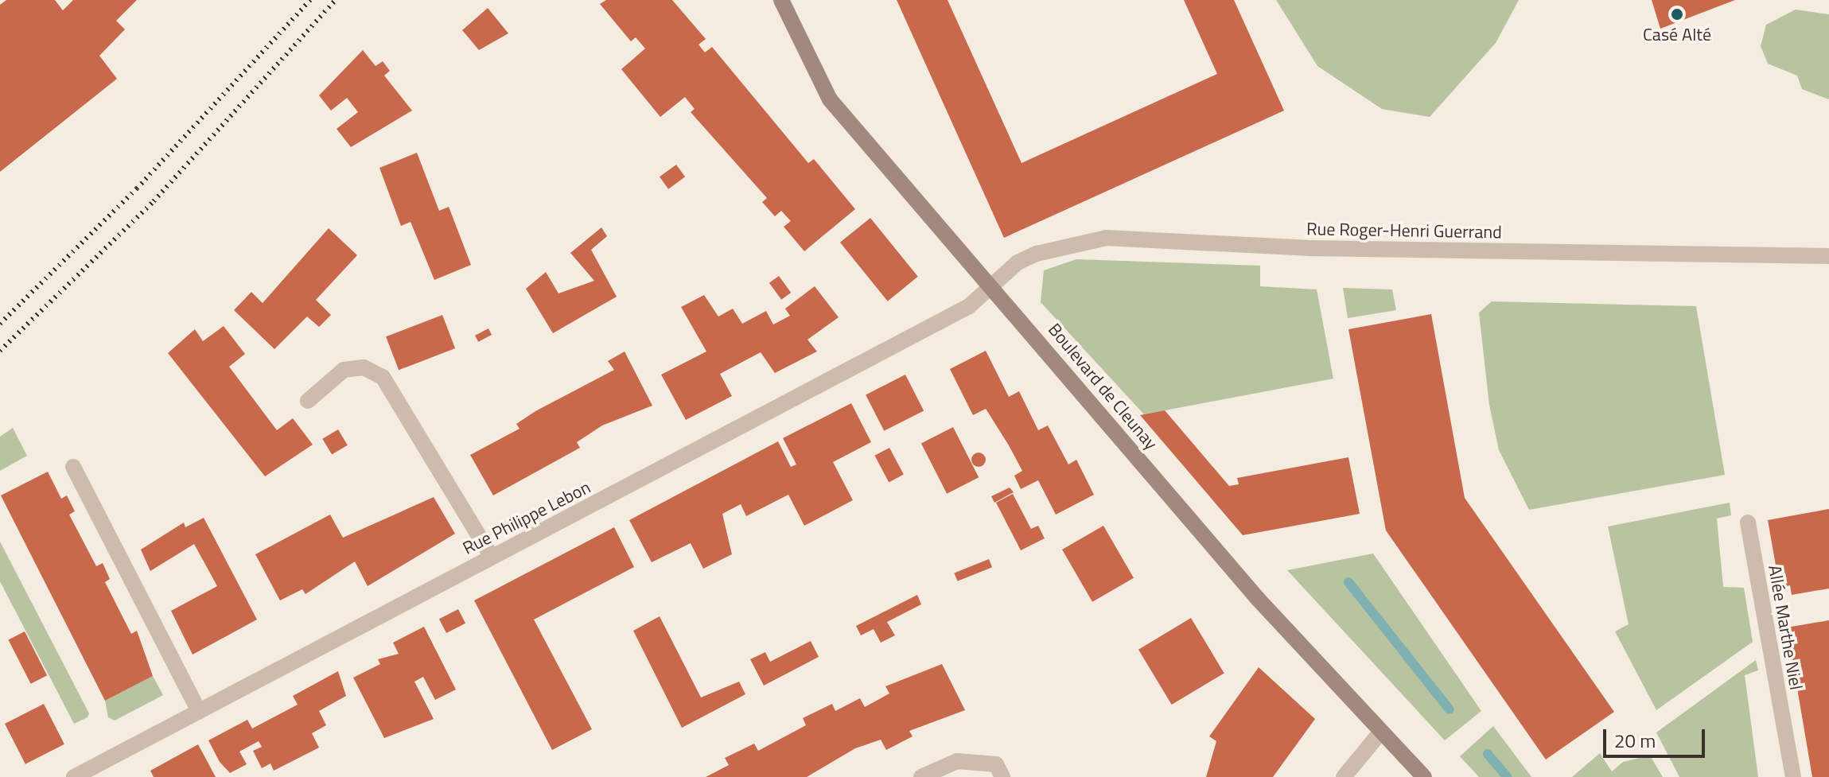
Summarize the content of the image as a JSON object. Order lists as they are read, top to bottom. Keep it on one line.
{"streets":{"main road":["Boulevard de Cleunay"],"street":["Rue Roger-Henri Guerrand","Rue Philippe Lebon","Allée Marthe Niel"]},"crossings":[["Rue Roger-Henri Guerrand","Boulevard de Cleunay"],["Rue Roger-Henri Guerrand","Rue Philippe Lebon"],["Boulevard de Cleunay","Rue Philippe Lebon"]],"places":["Casé Alté"],"scale_bar":"20 m"}
